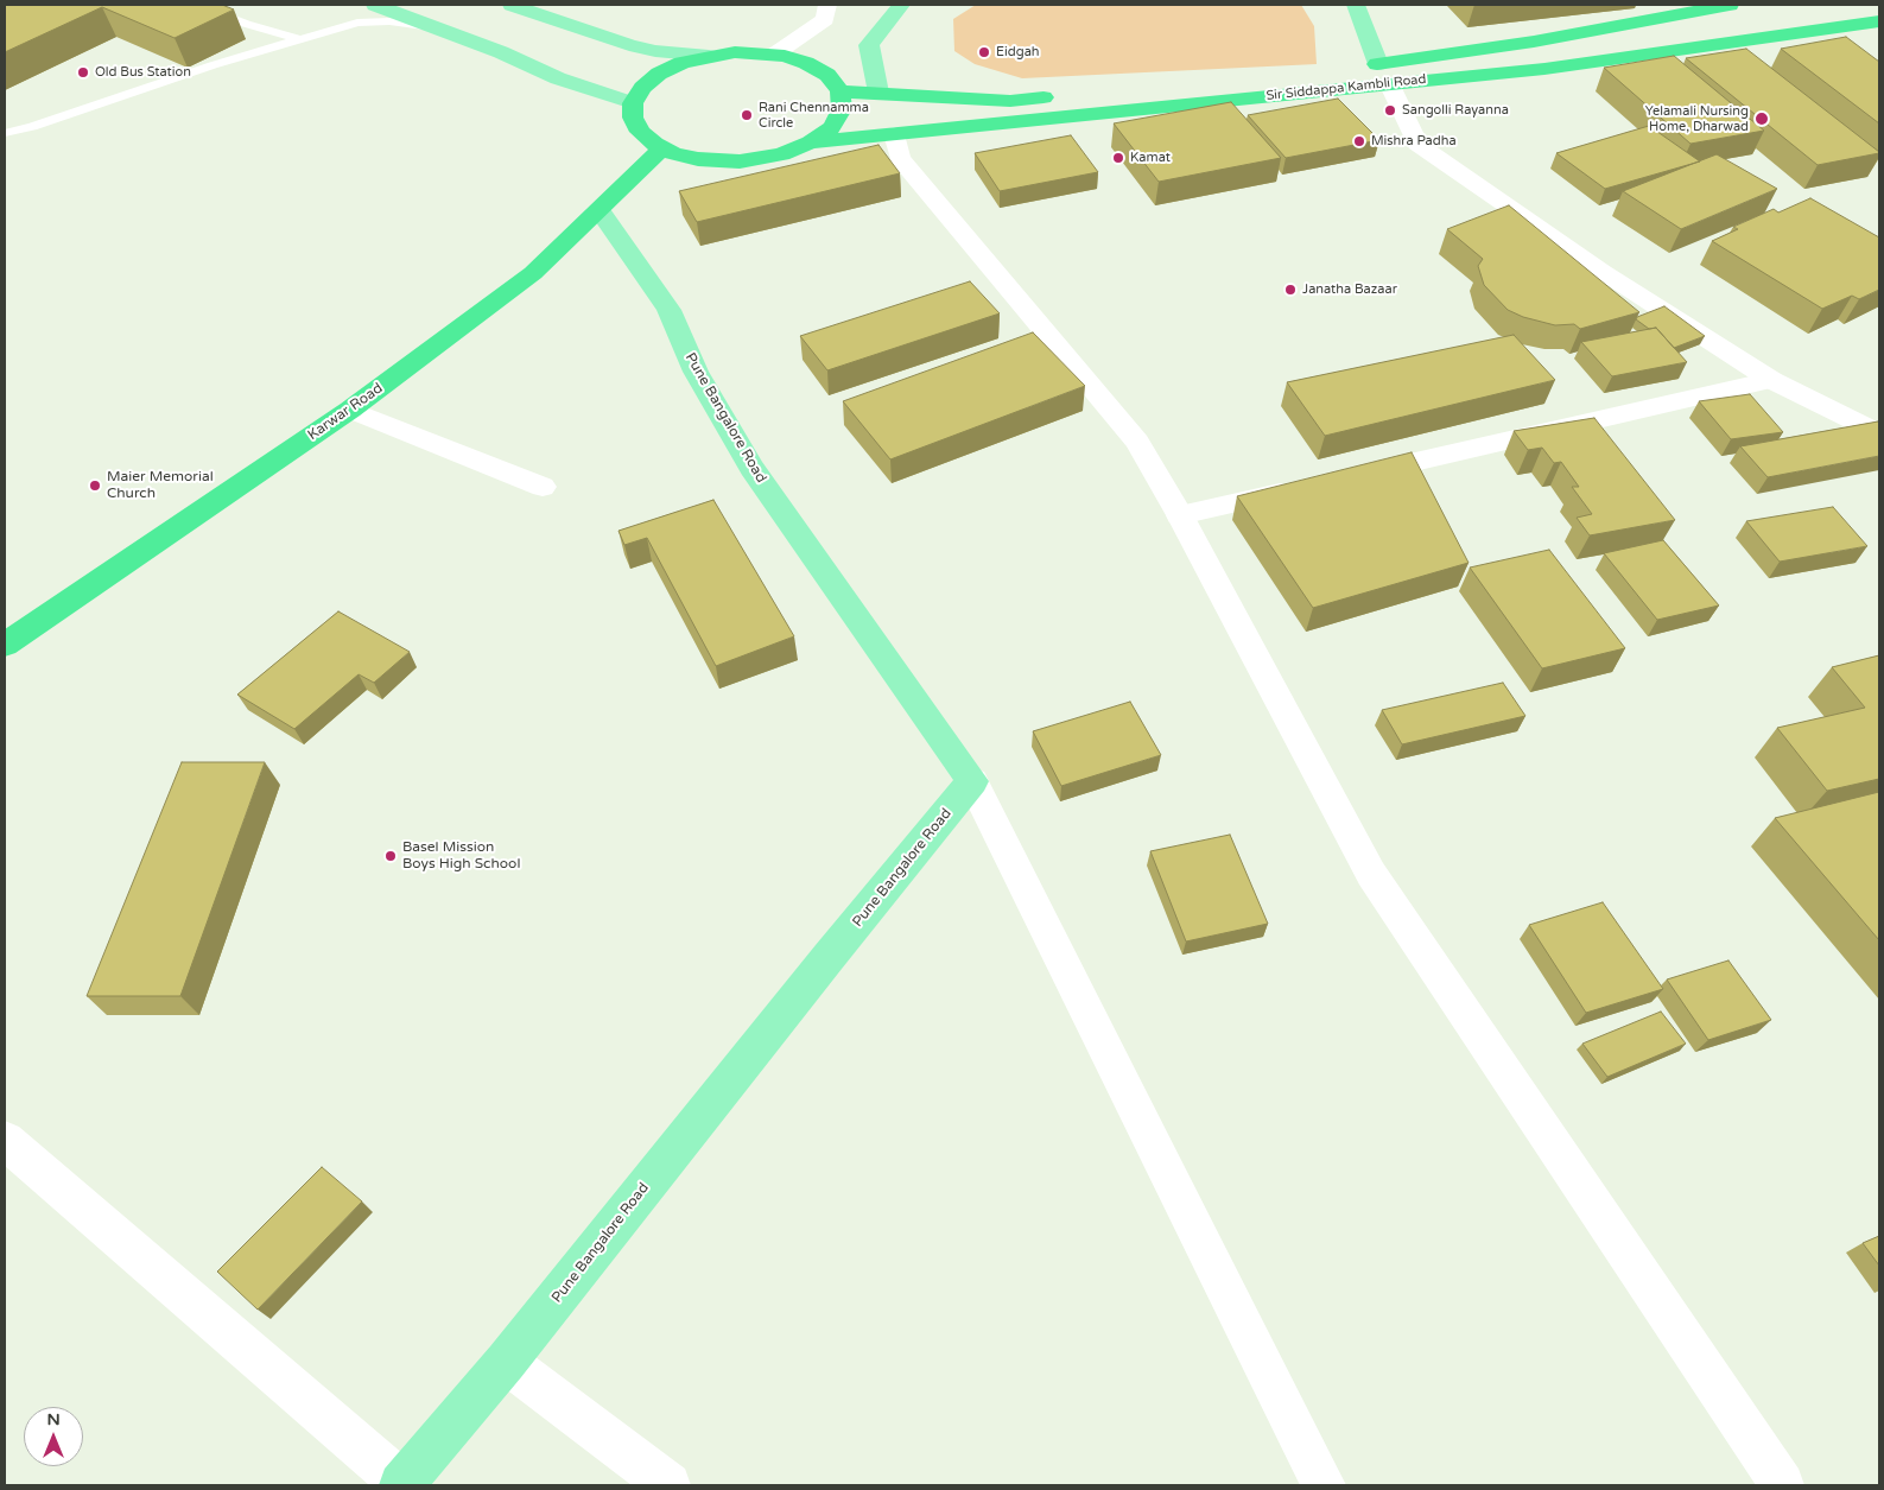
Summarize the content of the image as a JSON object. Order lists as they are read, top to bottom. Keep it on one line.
{"streets":{"highway":["Sir Siddappa Kambli Road","Karwar Road"],"main road":["Pune Bangalore Road"]},"crossings":[["Karwar Road","Pune Bangalore Road"]],"places":["Eidgah","Old Bus Station","Sangolli Rayanna","Rani Chennamma Circle","Yelamali Nursing Home, Dharwad","Mishra Padha","Kamat","Janatha Bazaar","Maier Memorial Church","Basel Mission Boys High School"],"north":"top"}
